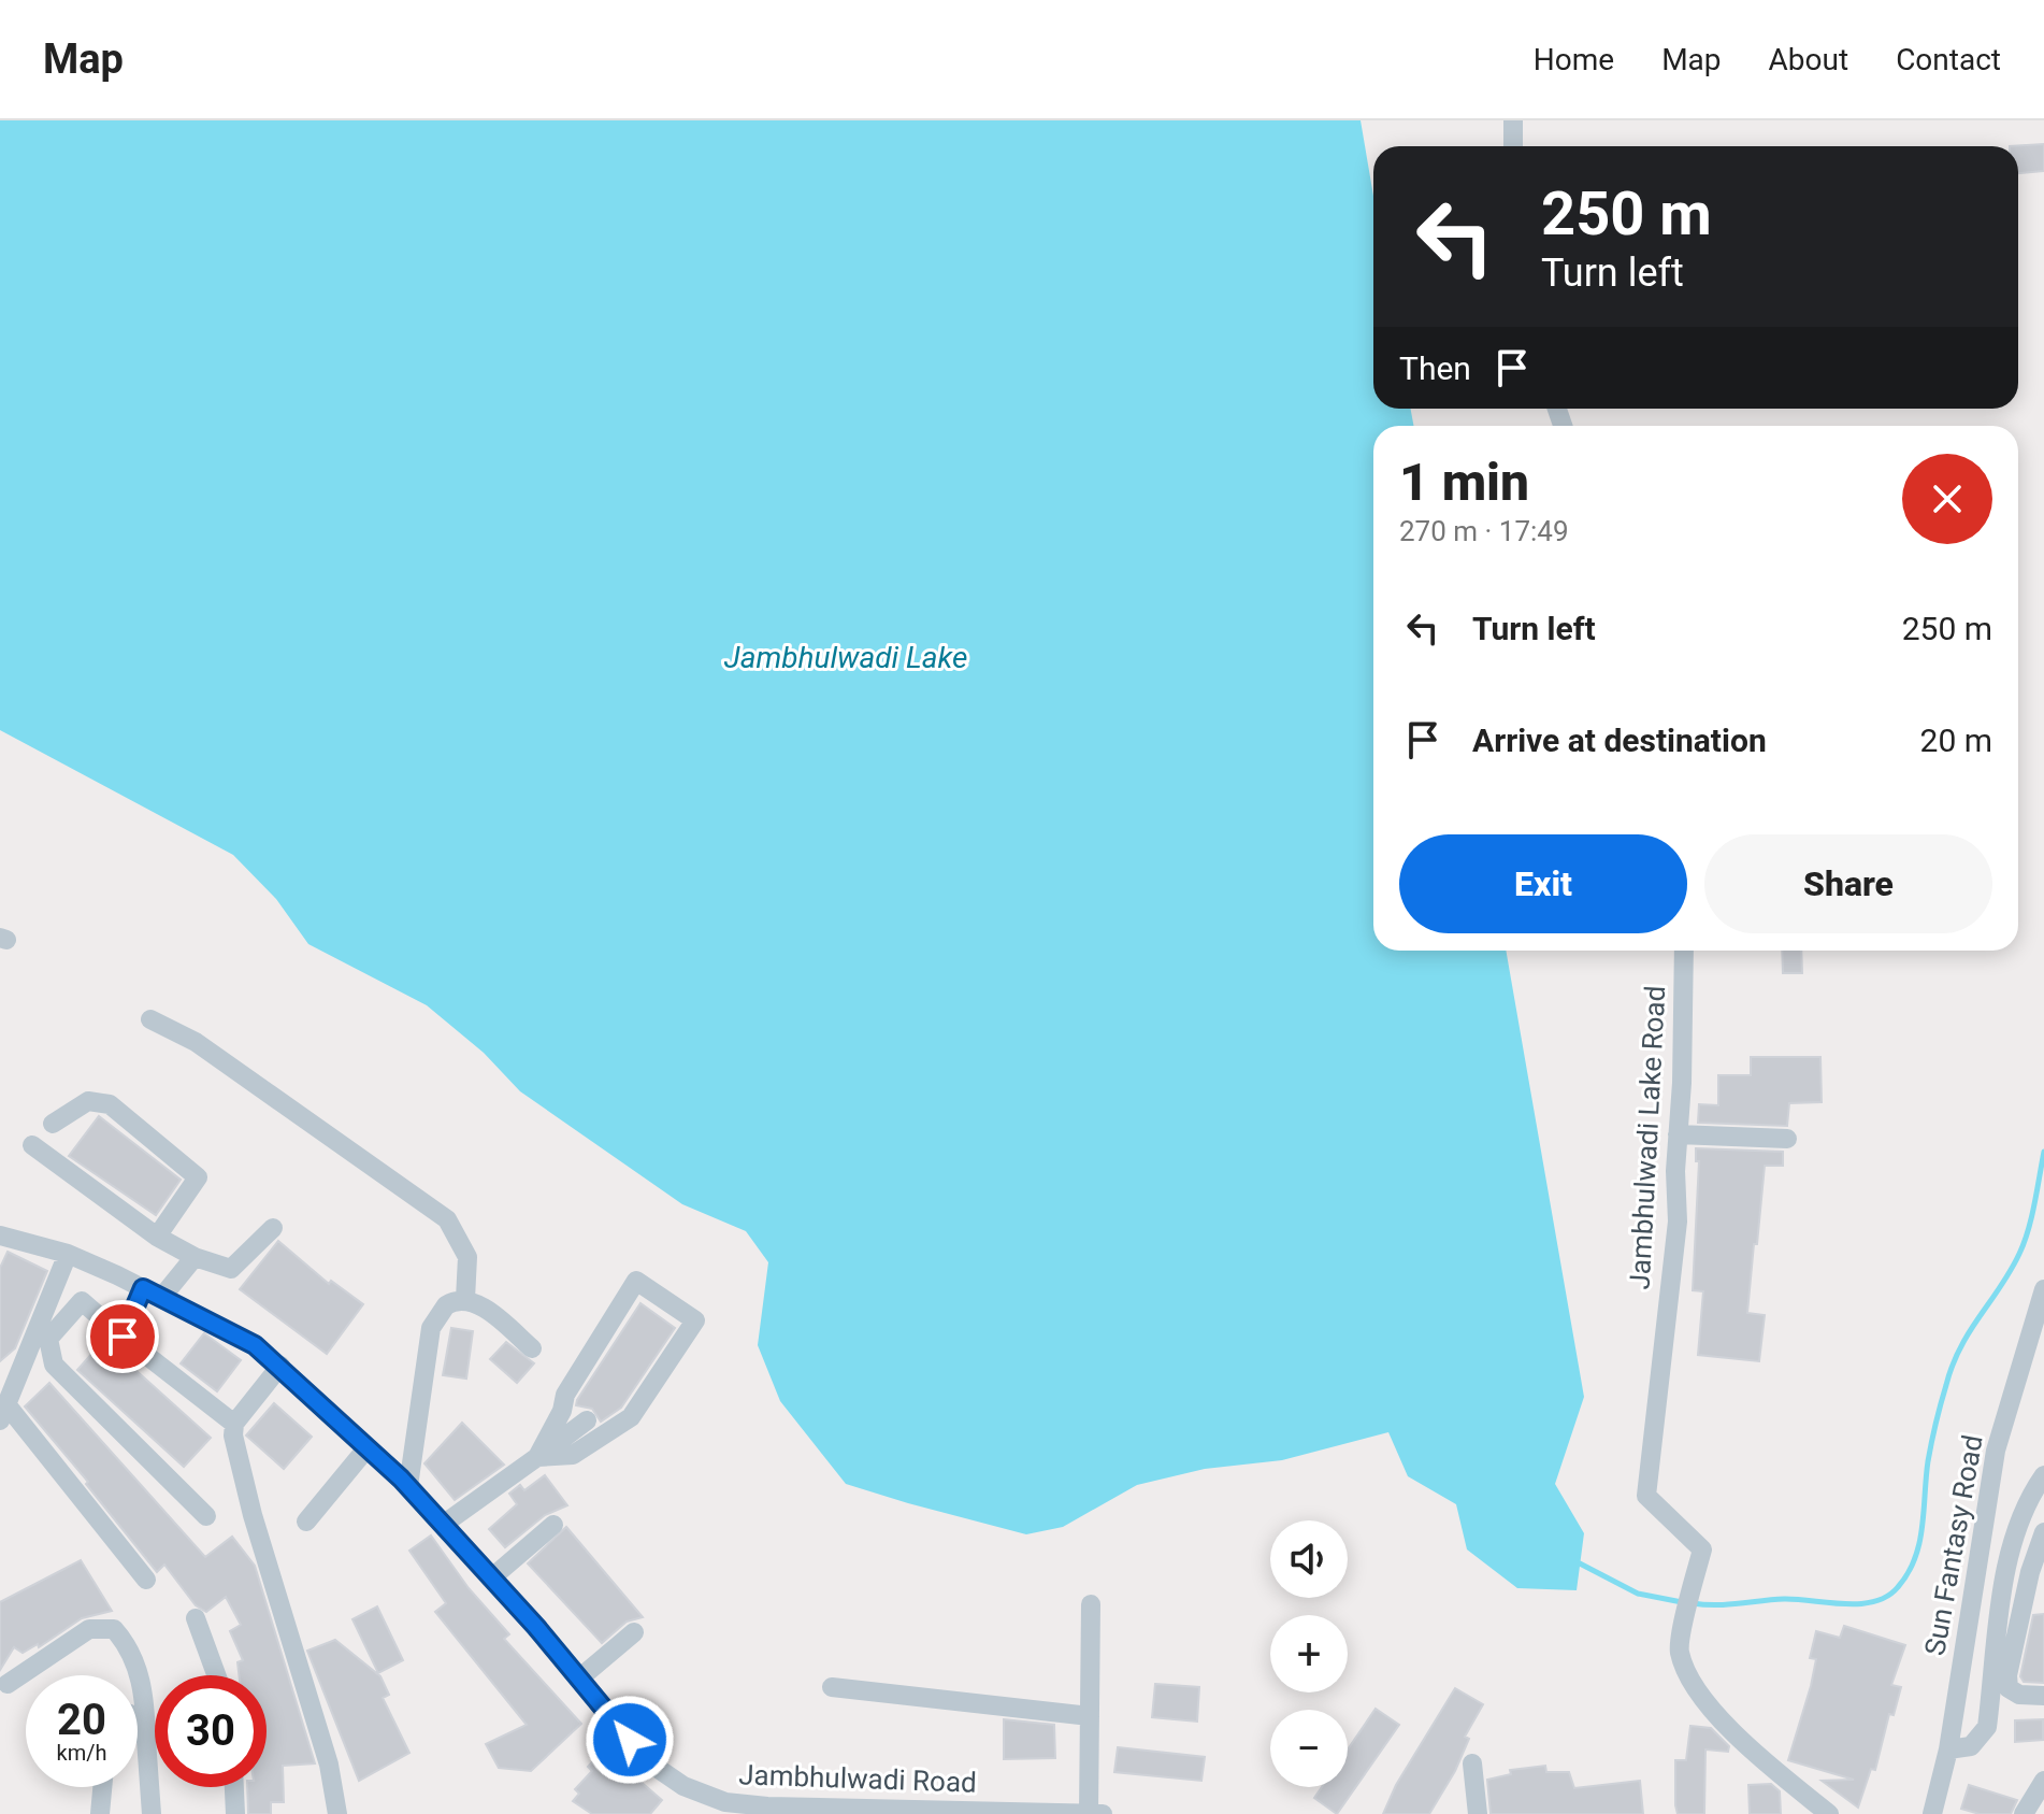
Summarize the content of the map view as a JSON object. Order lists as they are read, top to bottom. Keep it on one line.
{"streets":{"street":["Jambhulwadi Lake Road","Sun Fantasy Road","Jambhulwadi Road"]},"water":["Jambhulwadi Lake"],"page":{"header":"Map","nav":["Home","Map","About","Contact"],"turn":["250 m","Turn left"],"then":"Then","heading":["1 min","270 m · 17:49"],"list":[{"name":"Turn left","value":"250 m"},{"name":"Arrive at destination","value":"20 m"}],"buttons":["Exit","Share"],"map_buttons":["+","−"],"speed":"20 km/h","limit":"30"}}
